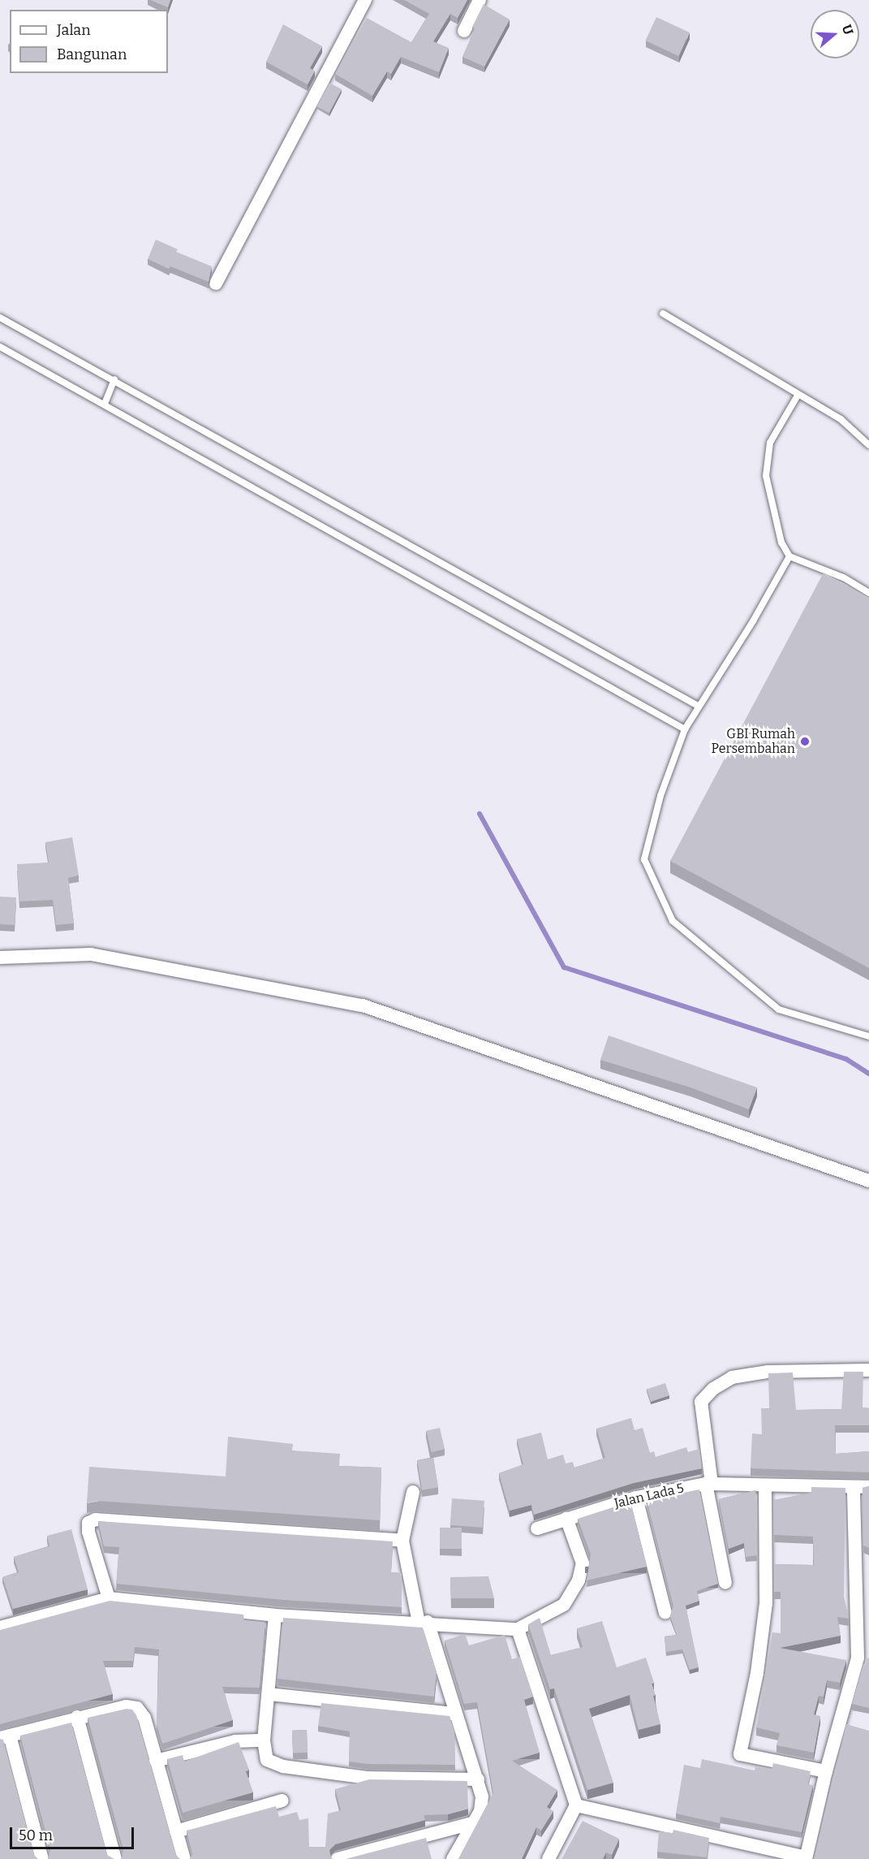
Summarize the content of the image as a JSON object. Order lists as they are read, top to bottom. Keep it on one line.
{"streets":{"street":["Jalan Lada 5"]},"places":["GBI Rumah Persembahan"],"legend":["Jalan","Bangunan"],"scale_bar":"50 m","north":"right"}
